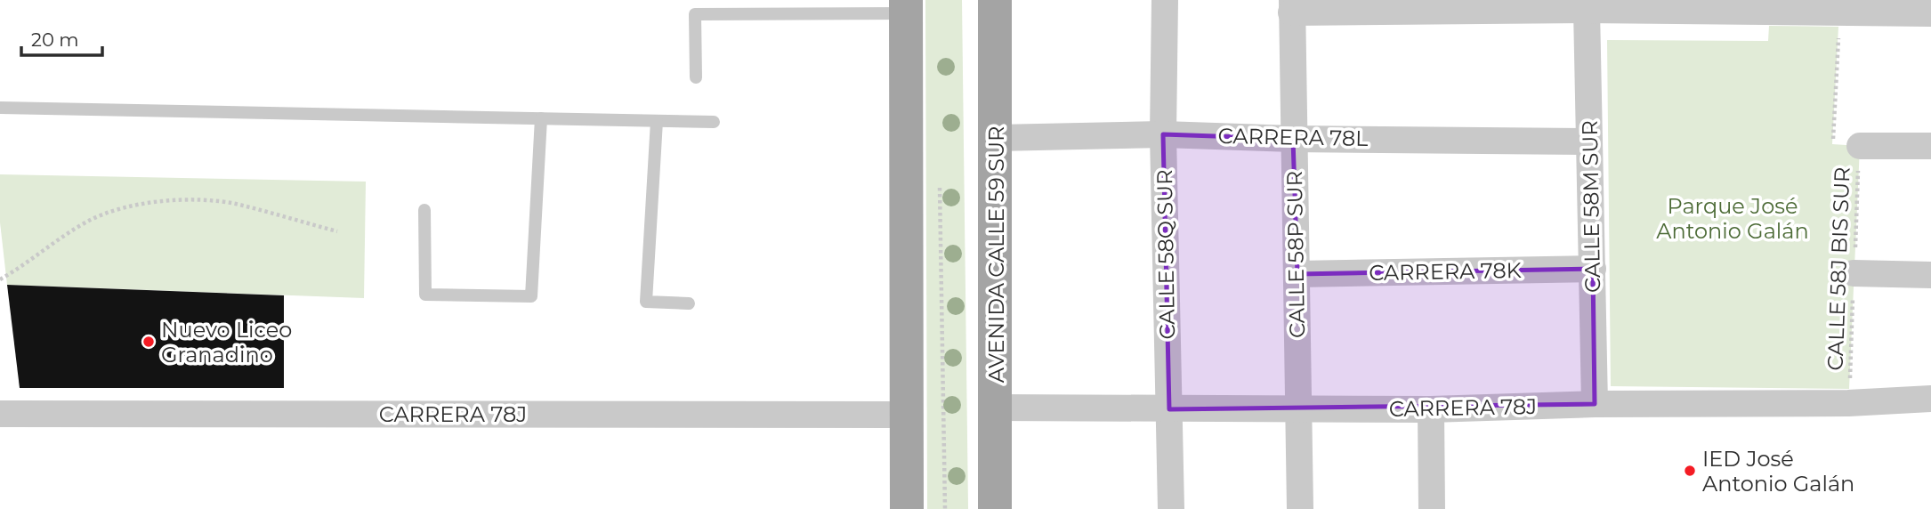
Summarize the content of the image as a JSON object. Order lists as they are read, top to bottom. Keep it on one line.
{"streets":{"main road":["AVENIDA CALLE 59 SUR"],"street":["CARRERA 78L","CALLE 58M SUR","CALLE 58Q SUR","CALLE 58P SUR","CARRERA 78K","CARRERA 78J"],"path":["CALLE 58J BIS SUR"]},"crossings":[["CARRERA 78L","CALLE 58M SUR"],["CARRERA 78L","AVENIDA CALLE 59 SUR"],["CARRERA 78L","CALLE 58Q SUR"],["CARRERA 78L","CALLE 58P SUR"],["CALLE 58M SUR","CARRERA 78K"],["CALLE 58M SUR","CARRERA 78J"],["AVENIDA CALLE 59 SUR","CARRERA 78J"],["CALLE 58Q SUR","CARRERA 78J"],["CALLE 58P SUR","CARRERA 78K"],["CALLE 58P SUR","CARRERA 78J"],["CALLE 58J BIS SUR","CARRERA 78J"]],"parks":["Parque José Antonio Galán"],"places":["Nuevo Liceo Granadino","IED José Antonio Galán"],"scale_bar":"20 m"}
